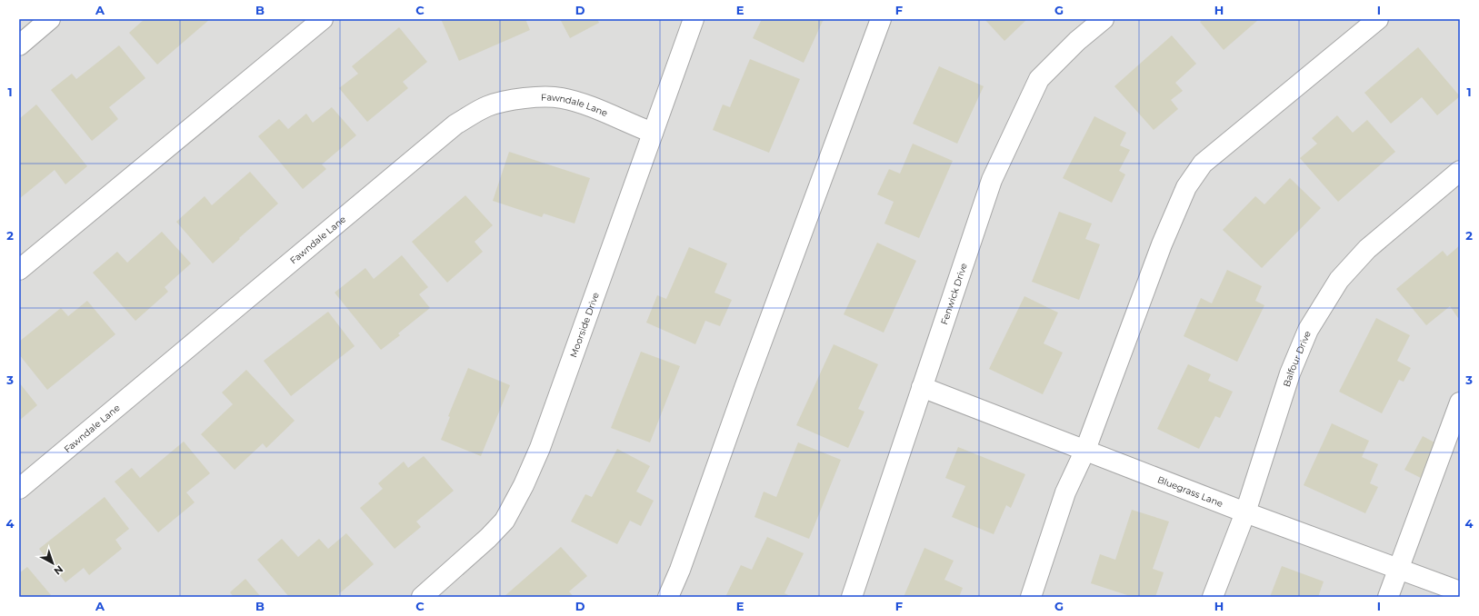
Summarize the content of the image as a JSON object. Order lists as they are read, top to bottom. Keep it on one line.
{"streets":{"street":["Fawndale Lane","Fenwick Drive","Moorside Drive","Balfour Drive","Bluegrass Lane"]},"crossings":[["Fawndale Lane","Moorside Drive"],["Fenwick Drive","Bluegrass Lane"],["Balfour Drive","Bluegrass Lane"]],"north":"bottom right","grid":{"columns":["A","B","C","D","E","F","G","H","I"],"rows":["1","2","3","4"]}}
